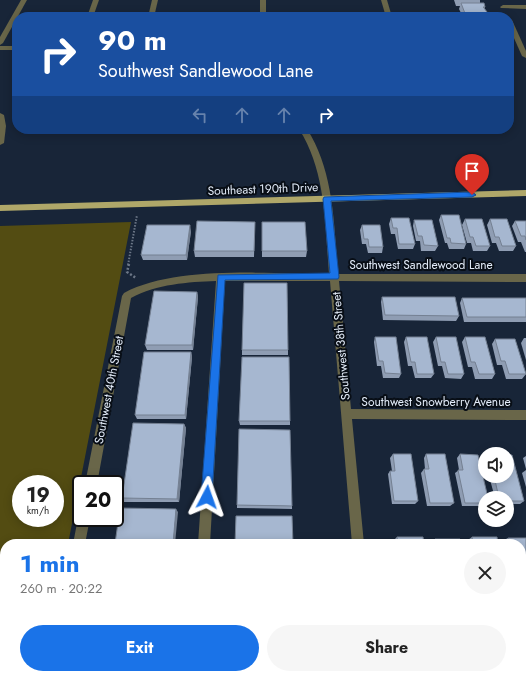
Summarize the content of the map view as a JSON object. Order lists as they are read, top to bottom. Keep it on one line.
{"streets":{"main road":["Southeast 190th Drive"],"street":["Southwest Sandlewood Lane","Southwest 38th Street","Southwest 40th Street","Southwest Snowberry Avenue"]},"crossings":[["Southeast 190th Drive","Southwest 38th Street"],["Southwest Sandlewood Lane","Southwest 38th Street"],["Southwest Sandlewood Lane","Southwest 40th Street"],["Southwest 38th Street","Southwest Snowberry Avenue"]],"page":{"turn":["90 m","Southwest Sandlewood Lane"],"speed":"19 km/h","limit":"20","heading":["1 min","260 m · 20:22"],"buttons":["Exit","Share"]}}
